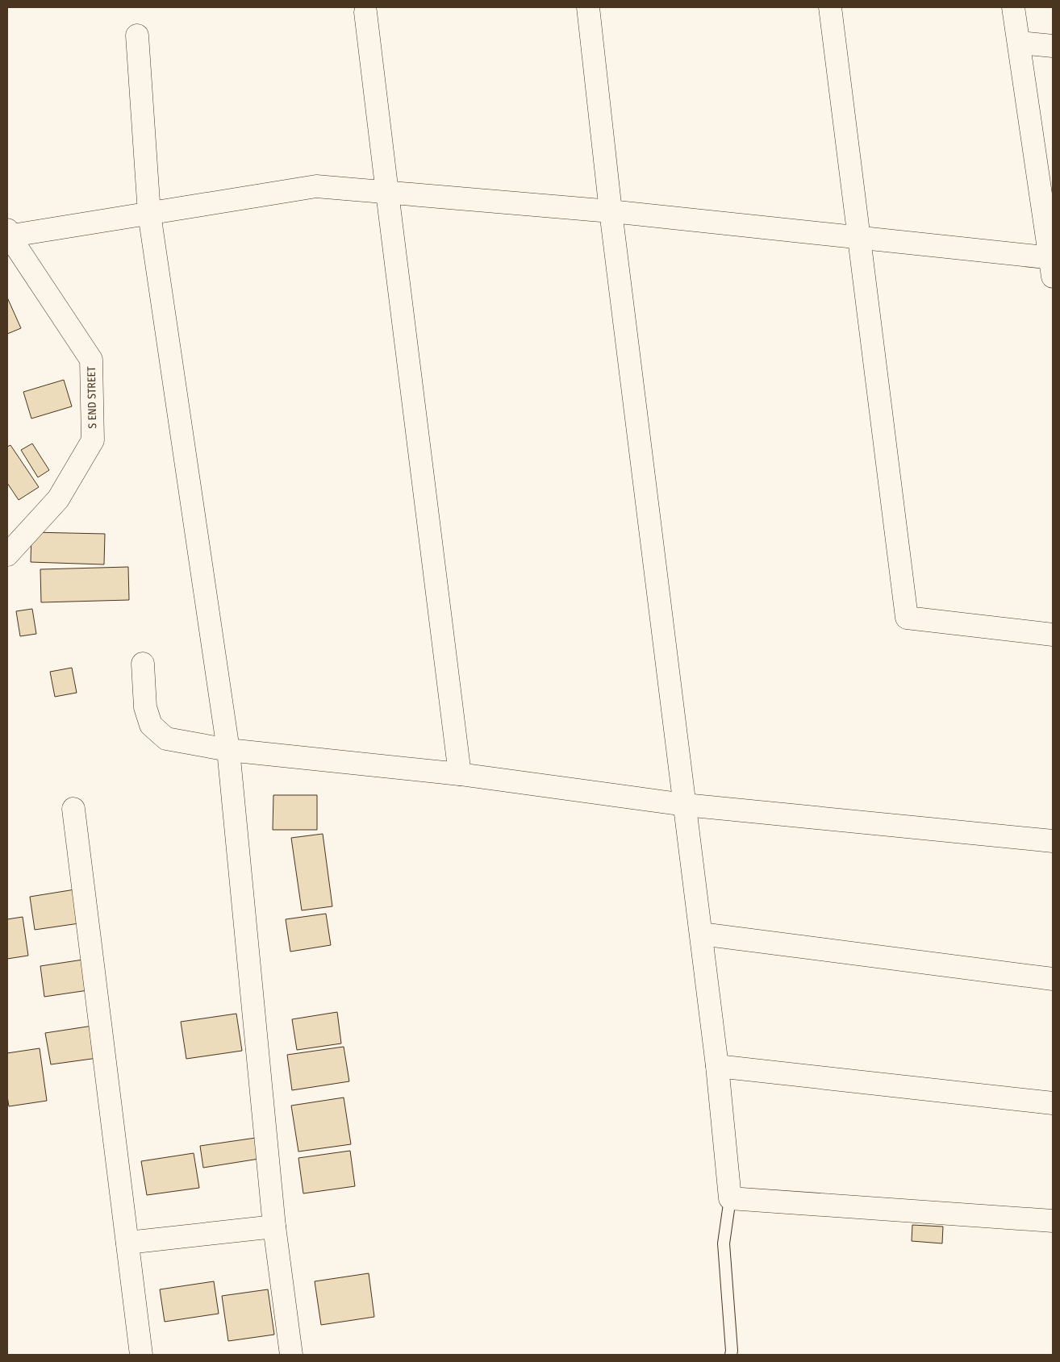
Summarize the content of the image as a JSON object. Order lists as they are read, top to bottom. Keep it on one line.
{"streets":{"street":["S END STREET"]}}
